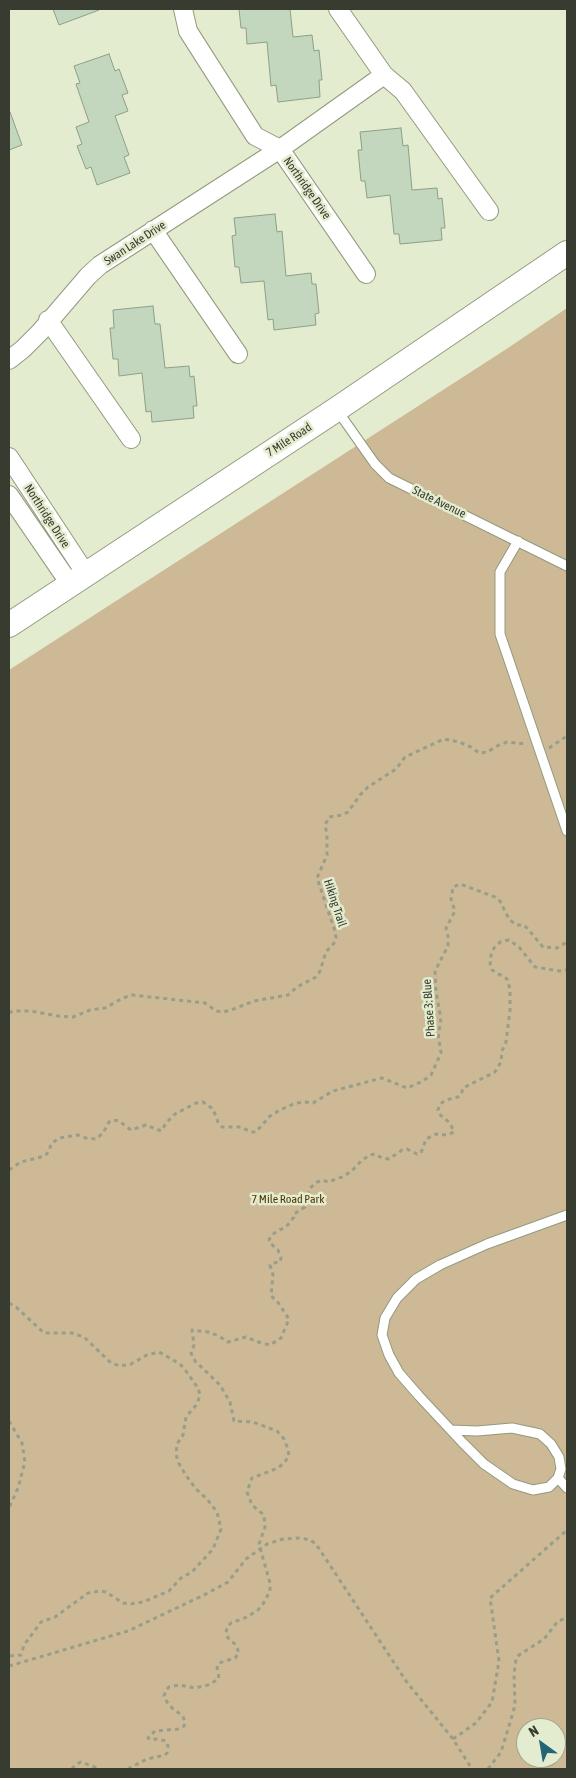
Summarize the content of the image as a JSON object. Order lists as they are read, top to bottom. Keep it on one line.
{"streets":{"street":["Northridge Drive","Swan Lake Drive","7 Mile Road"],"lane":["State Avenue"],"path":["Hiking Trail","Phase 3: Blue"]},"crossings":[["Northridge Drive","Swan Lake Drive"],["Northridge Drive","7 Mile Road"],["7 Mile Road","State Avenue"]],"parks":["7 Mile Road Park"],"north":"top left"}
